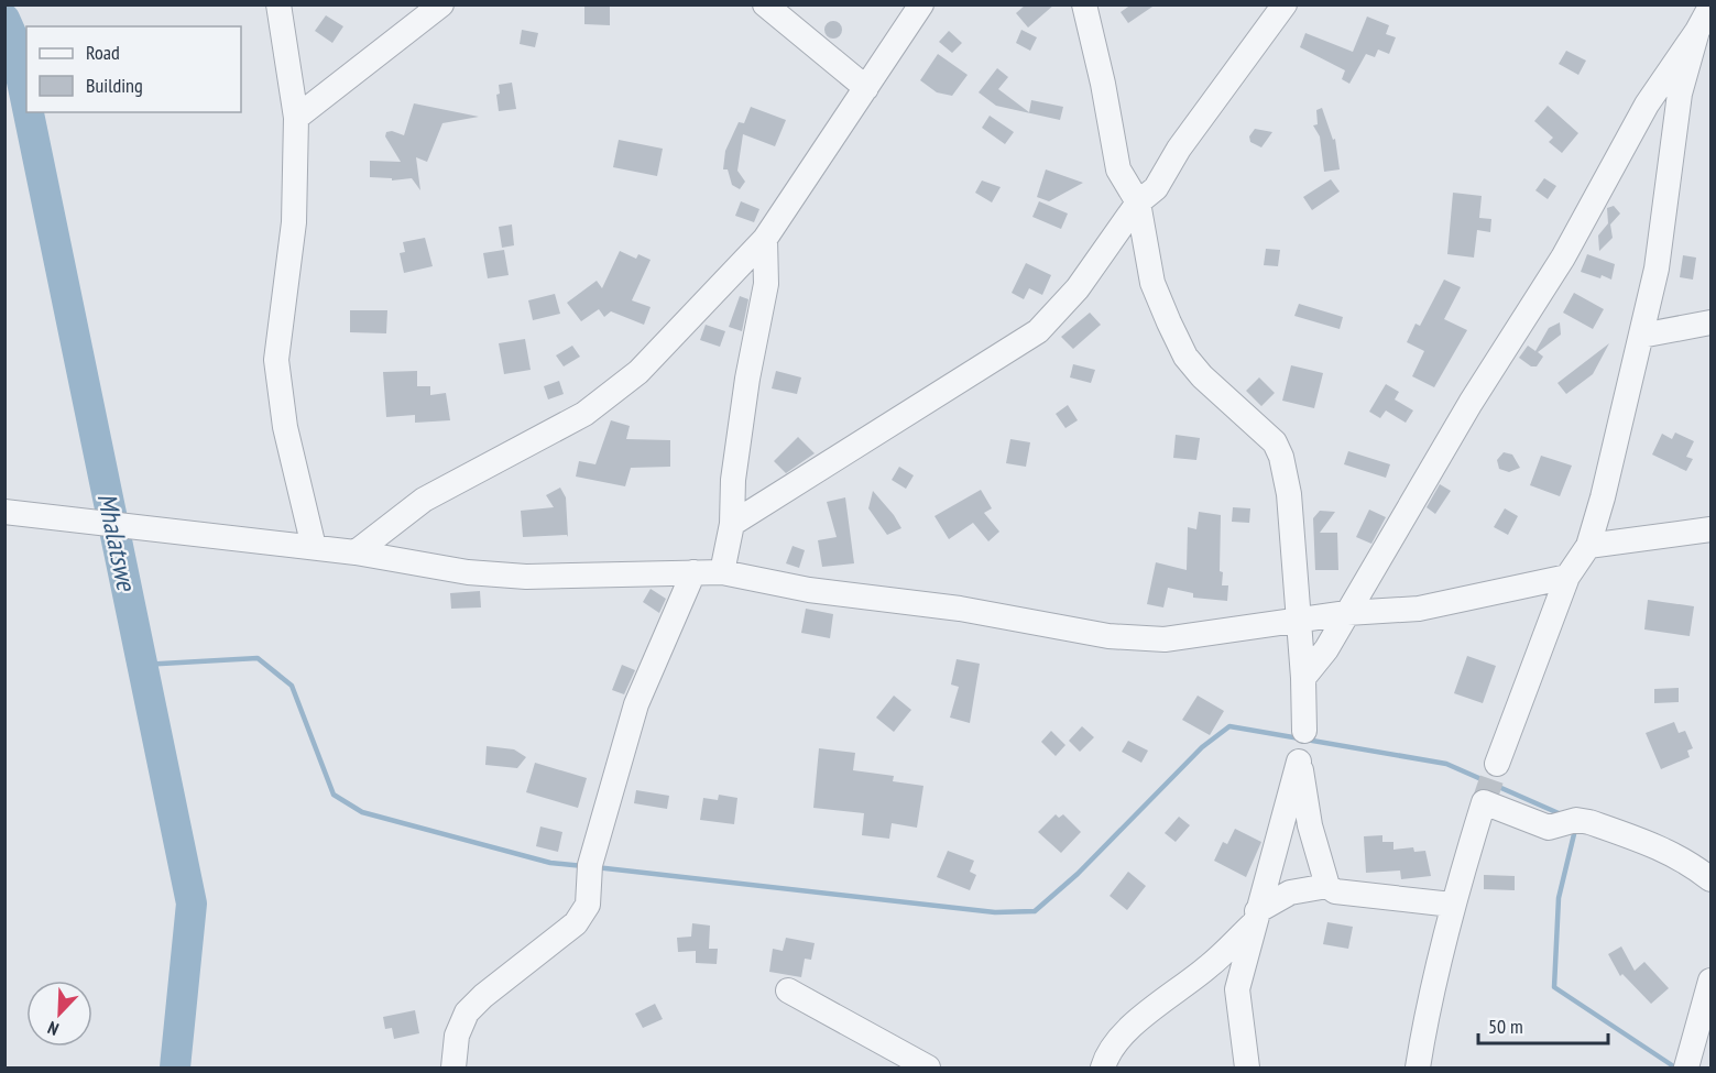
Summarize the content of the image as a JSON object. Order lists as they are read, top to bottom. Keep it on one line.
{"water":["Mhalatswe"],"legend":["Road","Building"],"scale_bar":"50 m","north":"bottom left"}
